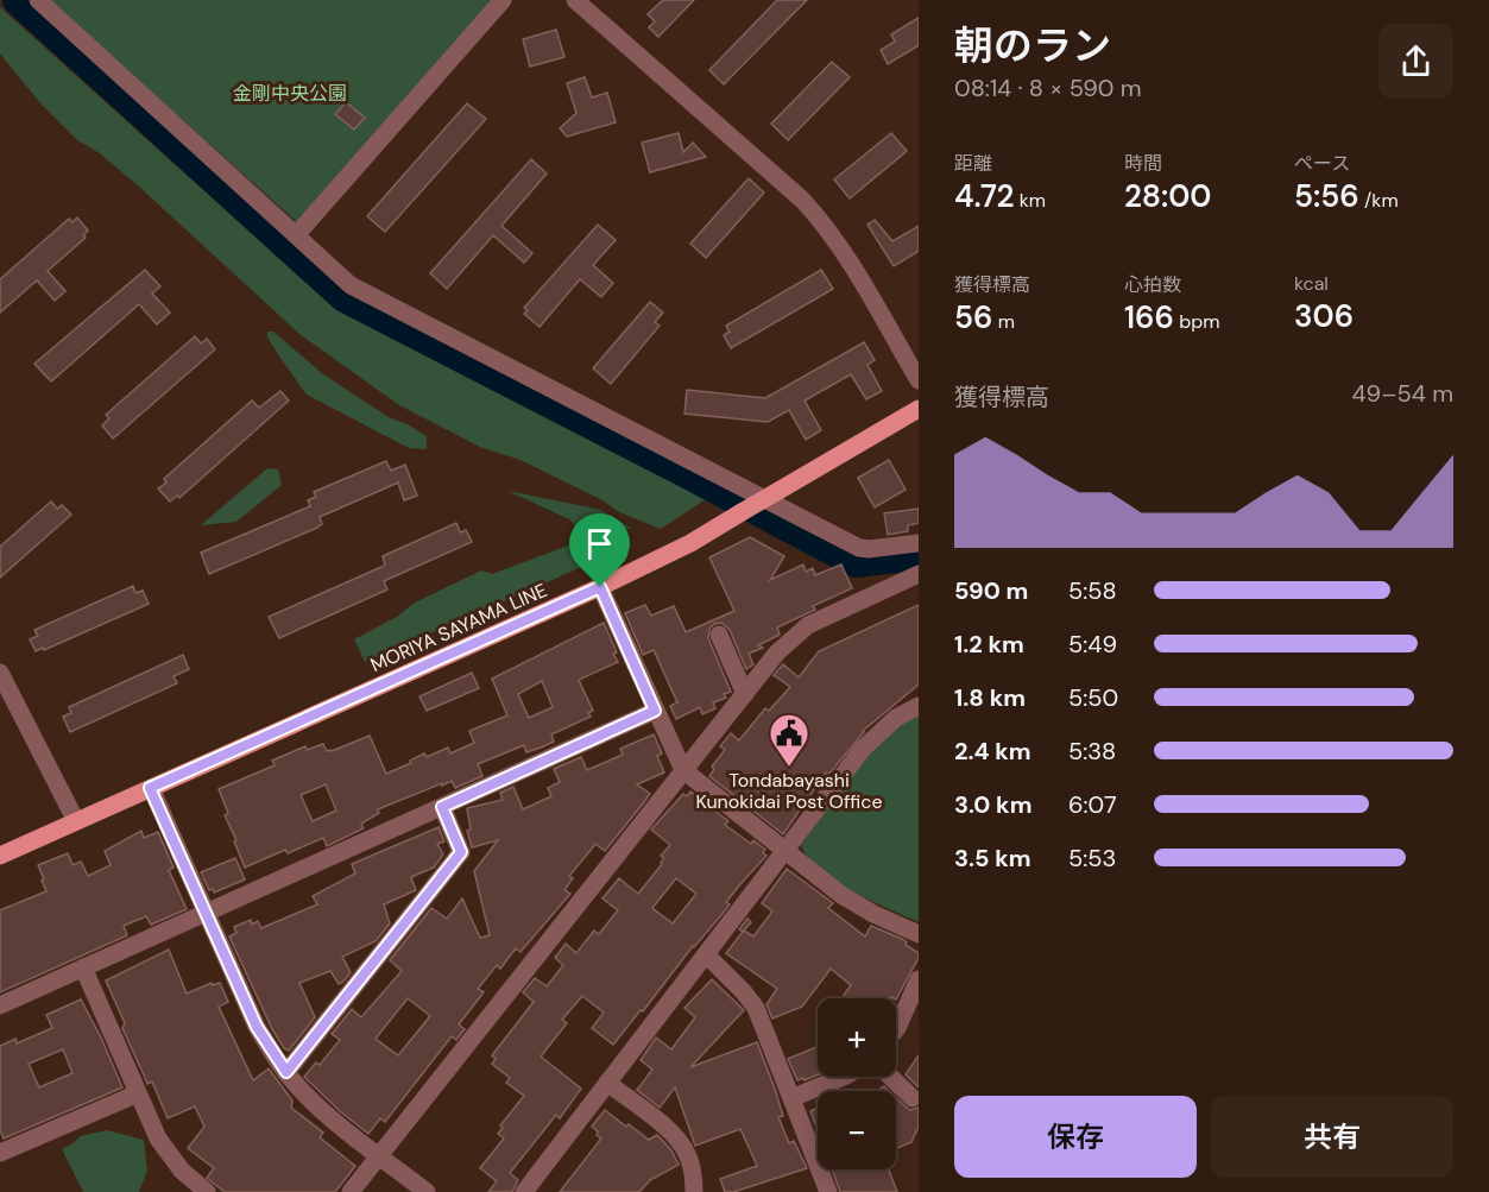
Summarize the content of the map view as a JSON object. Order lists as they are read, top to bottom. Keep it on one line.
{"streets":{"main road":["MORIYA SAYAMA LINE"]},"parks":["金剛中央公園"],"places":{"public building":["Tondabayashi Kunokidai Post Office"]},"page":{"heading":["朝のラン","08:14 · 8 × 590 m"],"stats":[["距離","4.72 km"],["時間","28:00"],["ペース","5:56 /km"],["獲得標高","56 m"],["心拍数","166 bpm"],["kcal","306"]],"chart":["獲得標高","49–54 m"],"list":[{"name":"590 m","note":"5:58"},{"name":"1.2 km","note":"5:49"},{"name":"1.8 km","note":"5:50"},{"name":"2.4 km","note":"5:38"},{"name":"3.0 km","note":"6:07"},{"name":"3.5 km","note":"5:53"}],"map_buttons":["+","−"],"buttons":["保存","共有"]}}
